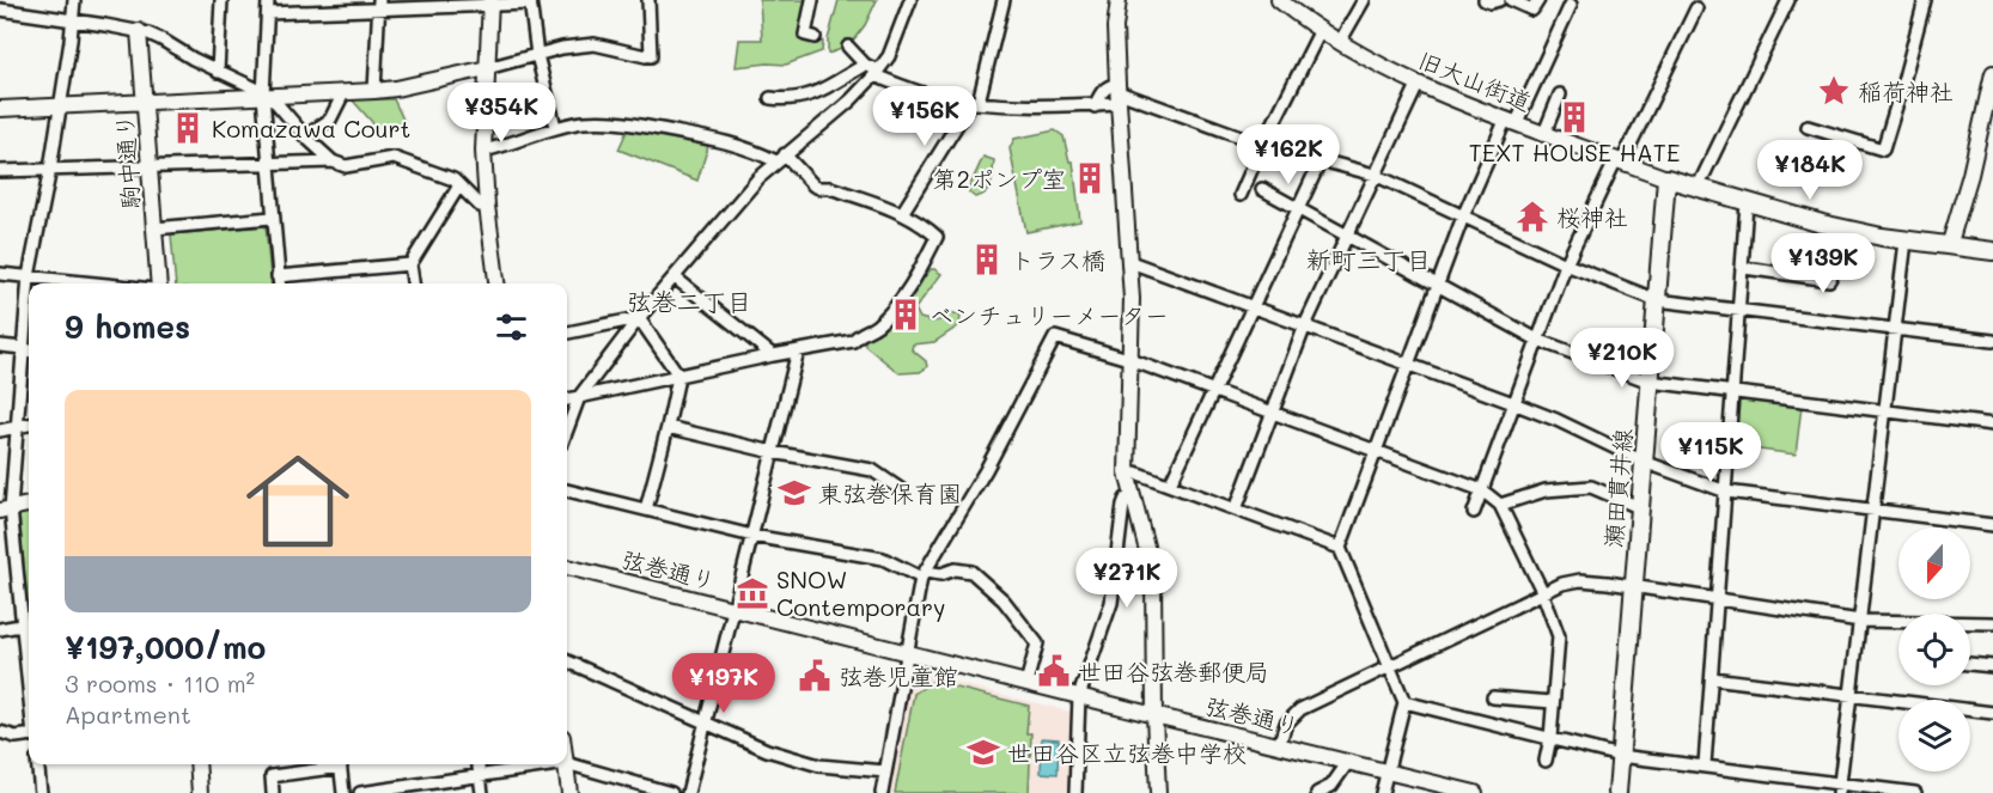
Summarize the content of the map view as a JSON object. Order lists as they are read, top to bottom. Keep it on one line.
{"streets":{"main road":["瀬田貫井線"],"street":["旧大山街道","駒中通り","弦巻通り"]},"crossings":[["旧大山街道","瀬田貫井線"]],"districts":["新町三丁目","弦巻二丁目"],"places":{"place":["稲荷神社"],"building":["TEXT HOUSE HATE","Komazawa Court","第2ポンプ室","トラス橋","ベンチュリーメーター"],"temple":["桜神社"],"school or university":["東弦巻保育園","世田谷区立弦巻中学校"],"museum":["SNOW Contemporary"],"public building":["世田谷弦巻郵便局","弦巻児童館"]},"north":"bottom","page":{"price":["¥354K","¥156K","¥162K","¥184K","¥139K","¥210K","¥115K","¥271K","¥197K"],"heading":"9 homes","list":[{"name":"¥197,000/mo","note":"3 rooms · 110 m² · Apartment"}]}}
